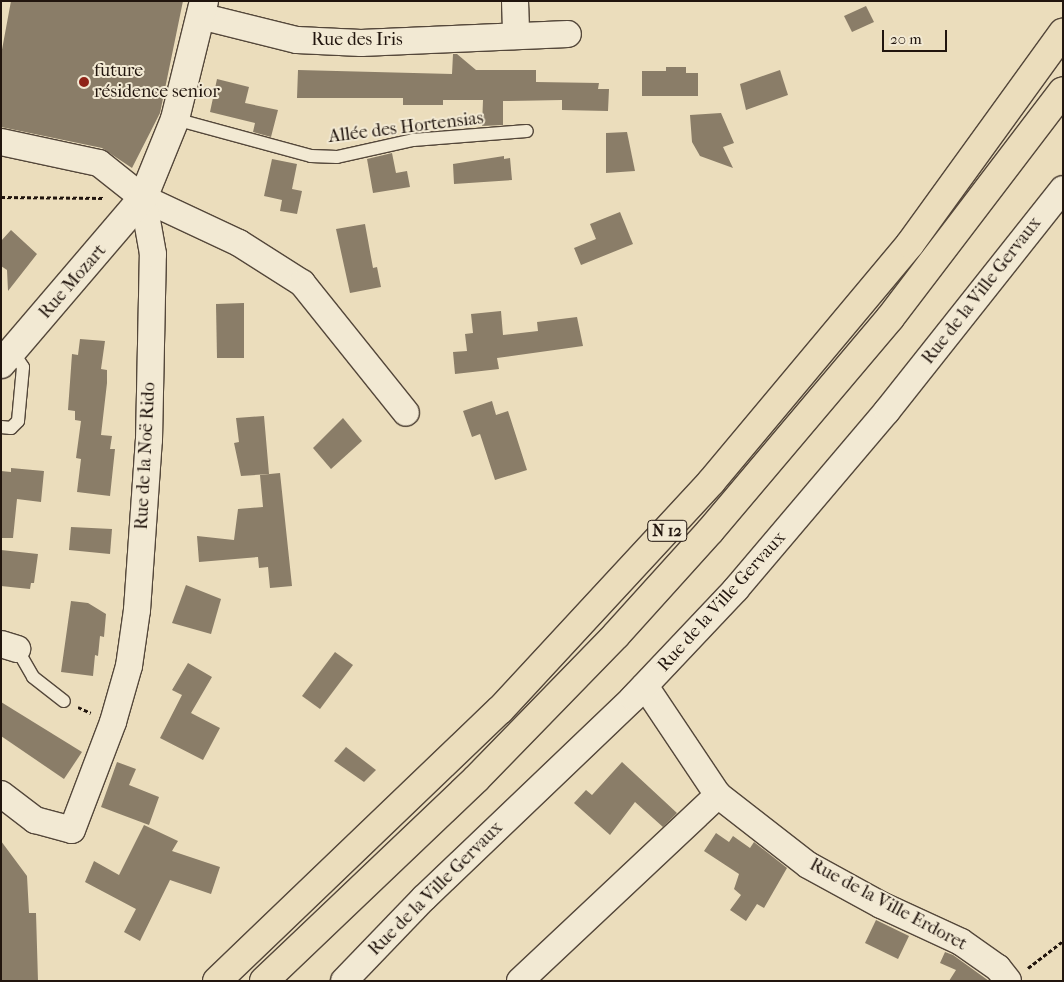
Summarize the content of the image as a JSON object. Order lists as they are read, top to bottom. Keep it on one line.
{"streets":{"highway":["N 12"],"street":["Rue des Iris","Rue Mozart","Rue de la Ville Gervaux","Rue de la Noë Rido","Rue de la Ville Erdoret"],"lane":["Allée des Hortensias"]},"crossings":[["Rue Mozart","Rue de la Noë Rido"],["Rue de la Ville Gervaux","Rue de la Ville Erdoret"]],"places":["future résidence senior"],"scale_bar":"20 m"}
